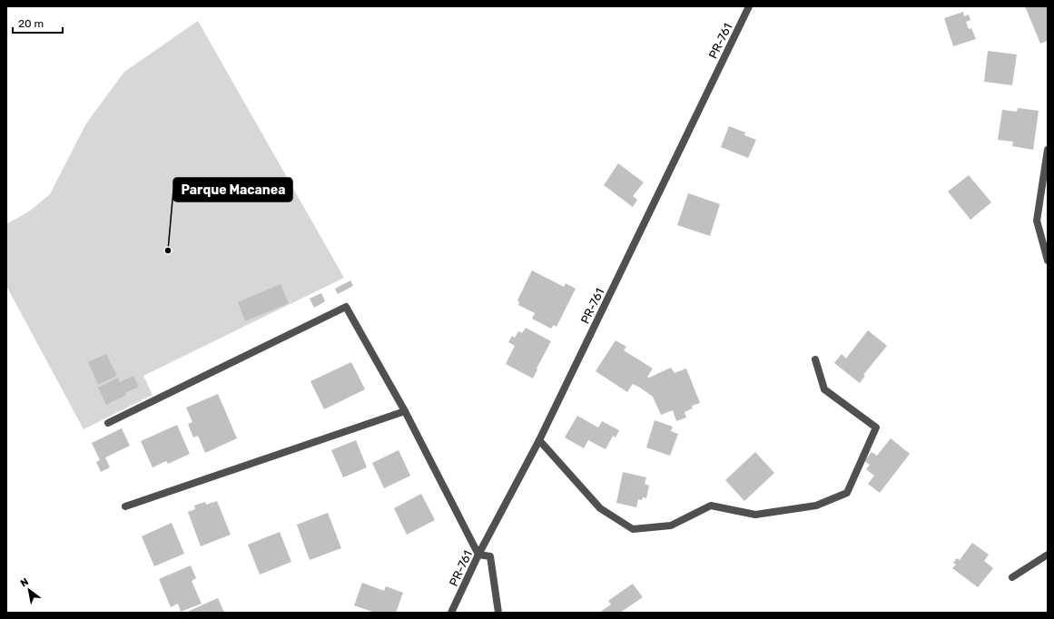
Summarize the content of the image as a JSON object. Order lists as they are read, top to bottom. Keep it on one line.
{"streets":{"street":["PR-761"]},"places":["Parque Macanea"],"scale_bar":"20 m","north":"top left"}
